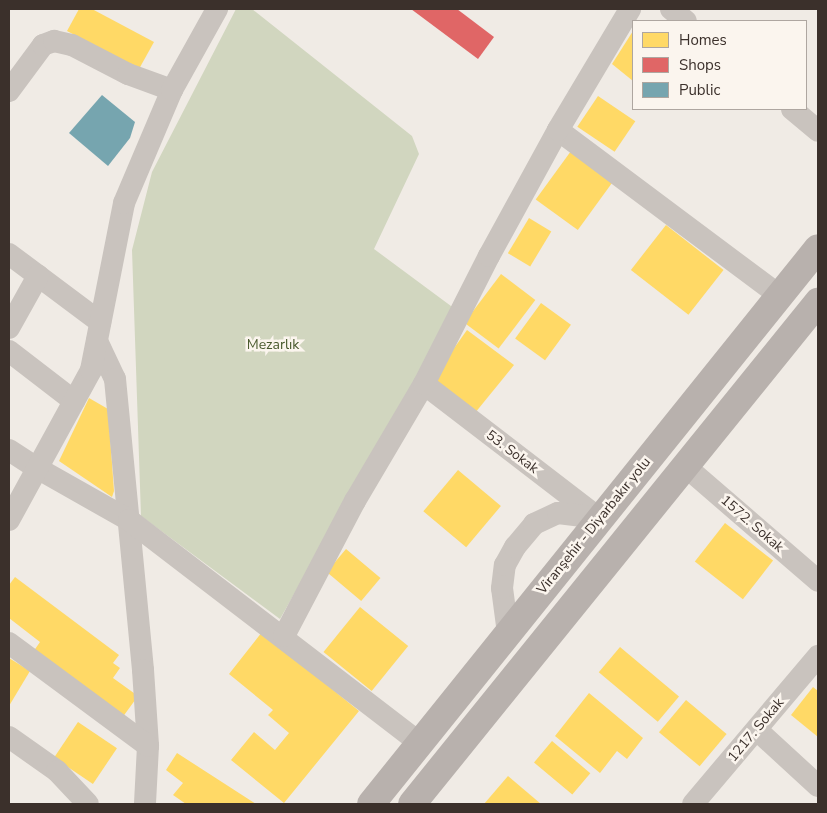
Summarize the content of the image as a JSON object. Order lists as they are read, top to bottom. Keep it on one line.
{"streets":{"main road":["Viranşehir - Diyarbakır yolu"],"street":["53. Sokak","1572. Sokak","1217. Sokak"]},"crossings":[["53. Sokak","Viranşehir - Diyarbakır yolu"]],"parks":["Mezarlık"],"legend":["Homes","Shops","Public"]}
